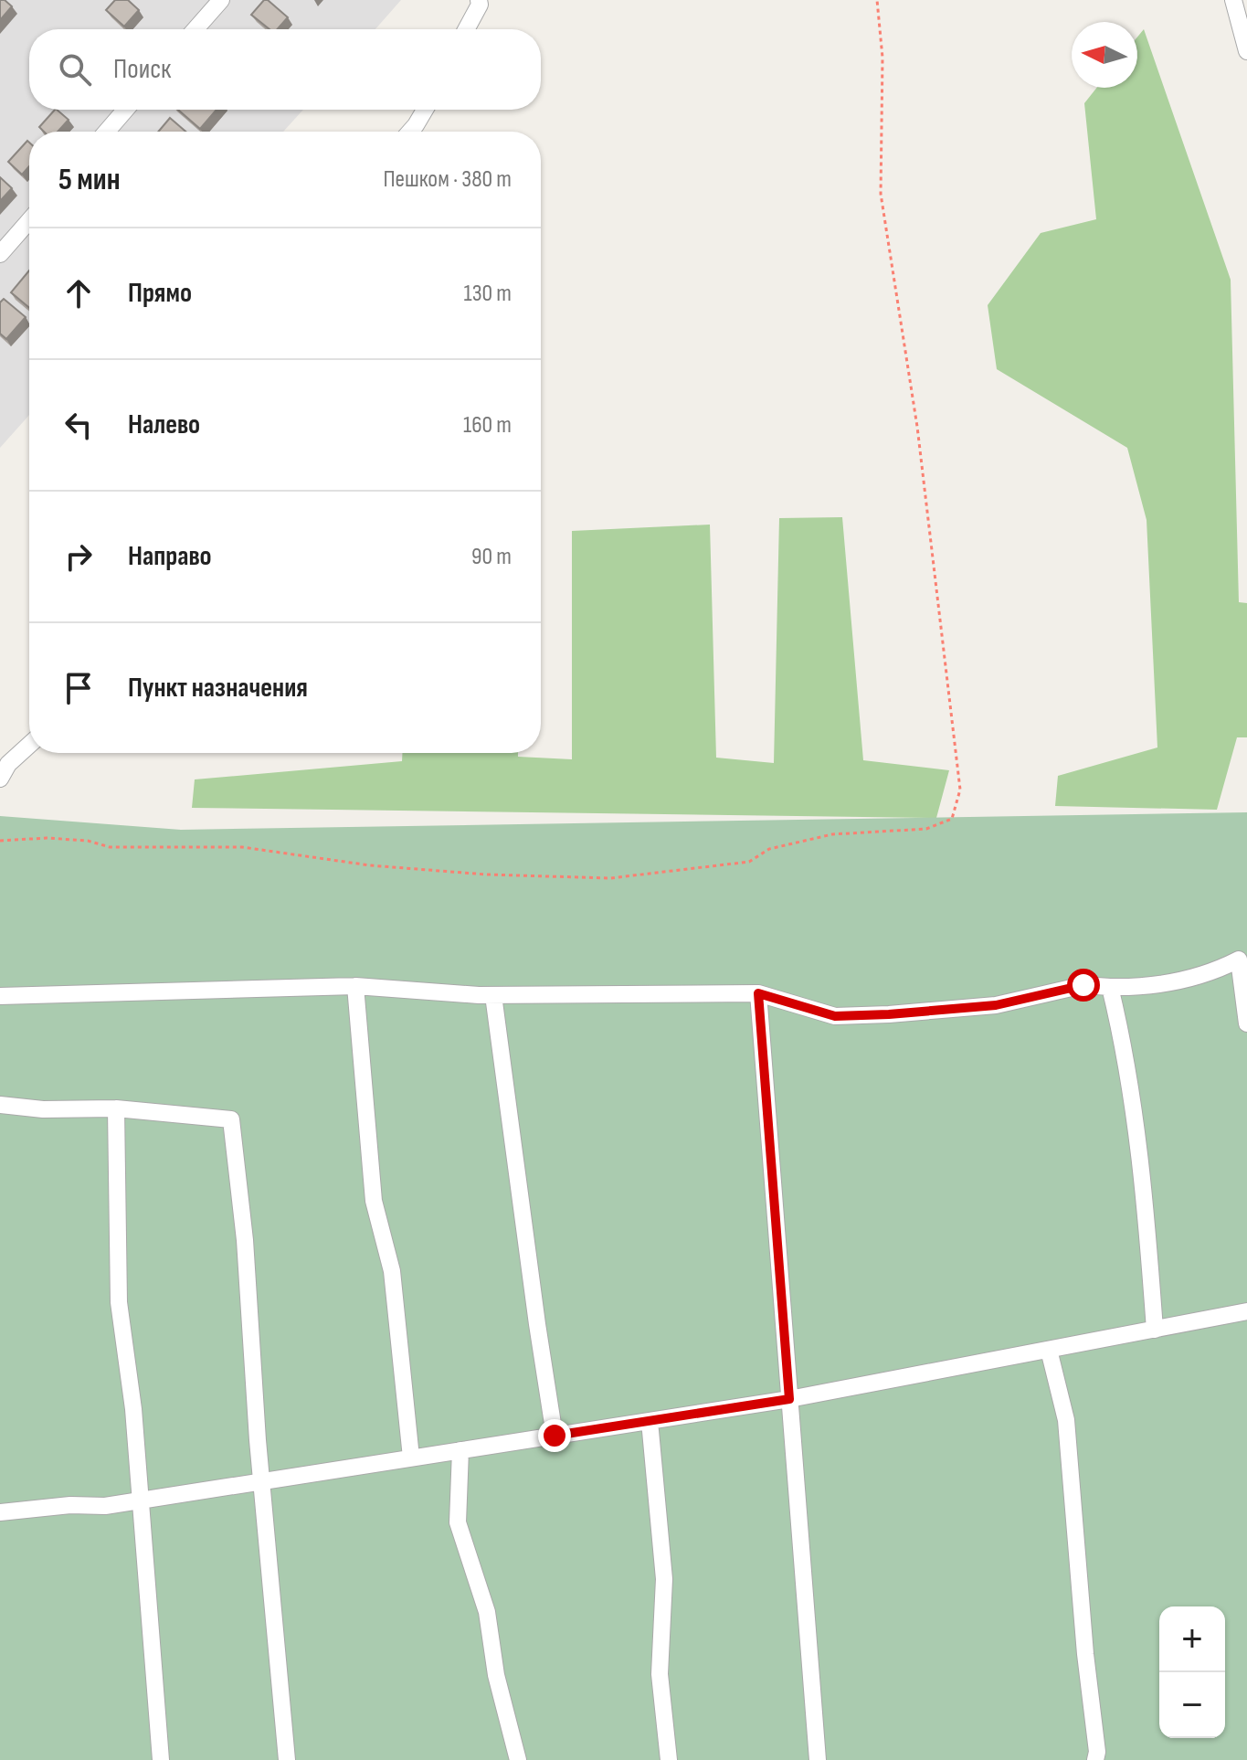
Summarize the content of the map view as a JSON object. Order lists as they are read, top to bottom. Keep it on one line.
{"north":"left","page":{"search":"Поиск","heading":["5 мин","Пешком · 380 m"],"list":[["Прямо","130 m"],["Налево","160 m"],["Направо","90 m"],"Пункт назначения"],"map_buttons":["+","−"]}}
